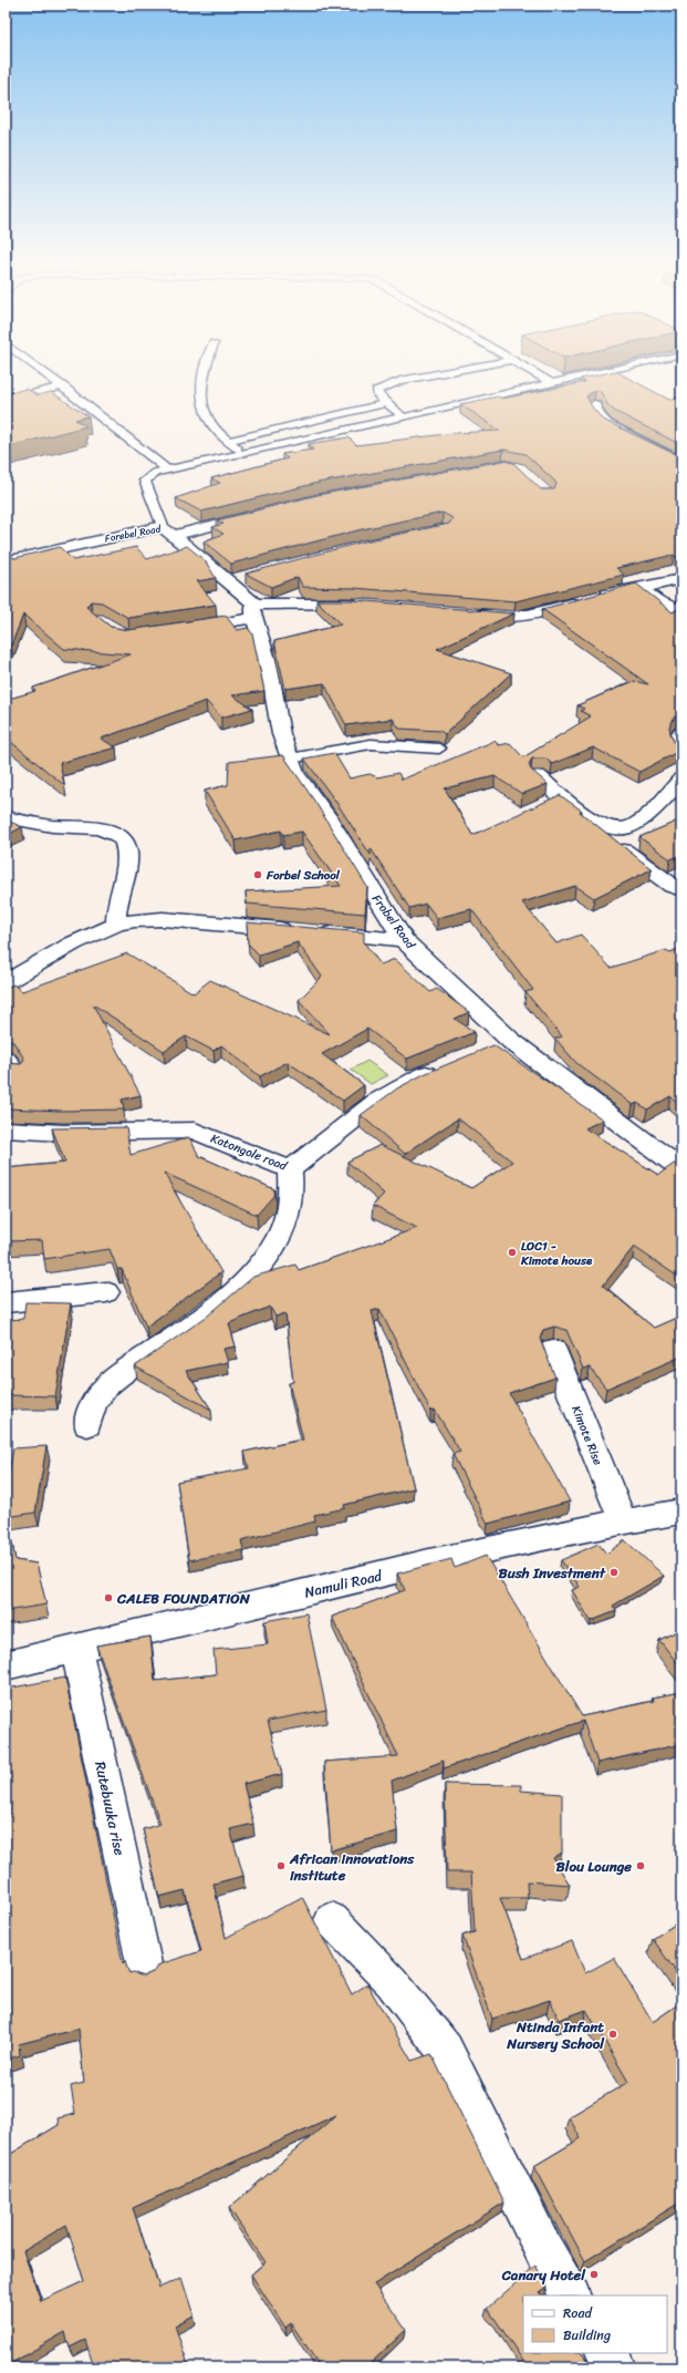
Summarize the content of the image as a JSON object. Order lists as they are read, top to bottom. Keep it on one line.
{"streets":{"street":["Forebel Road","Frobel Road","Katongole road","Kimote Rise","Namuli Road","Rutebuuka rise"]},"crossings":[["Forebel Road","Frobel Road"],["Kimote Rise","Namuli Road"],["Namuli Road","Rutebuuka rise"]],"places":["Forbel School","LOC1 - Kimote house","Bush Investment","CALEB FOUNDATION","African innovations institute","Blou Lounge","Ntinda Infant Nursery School","Canary Hotel"],"legend":["Road","Building"]}
